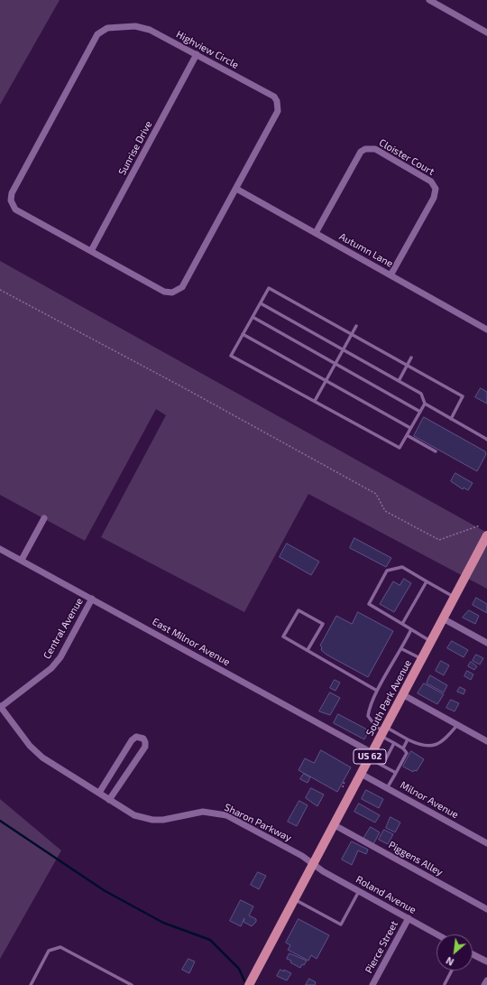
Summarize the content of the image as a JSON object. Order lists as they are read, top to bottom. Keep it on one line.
{"streets":{"main road":["South Park Avenue","US 62"],"street":["Highview Circle","Sunrise Drive","Cloister Court","Autumn Lane","Central Avenue","East Milnor Avenue","Milnor Avenue","Sharon Parkway","Piggens Alley","Roland Avenue","Pierce Street"]},"crossings":[["Highview Circle","Sunrise Drive"],["Highview Circle","Autumn Lane"],["Cloister Court","Autumn Lane"],["Central Avenue","East Milnor Avenue"],["Central Avenue","Sharon Parkway"],["East Milnor Avenue","South Park Avenue"],["South Park Avenue","Milnor Avenue"],["South Park Avenue","Sharon Parkway"],["South Park Avenue","Piggens Alley"],["South Park Avenue","Roland Avenue"],["Sharon Parkway","Roland Avenue"],["Roland Avenue","Pierce Street"]],"north":"bottom left"}
